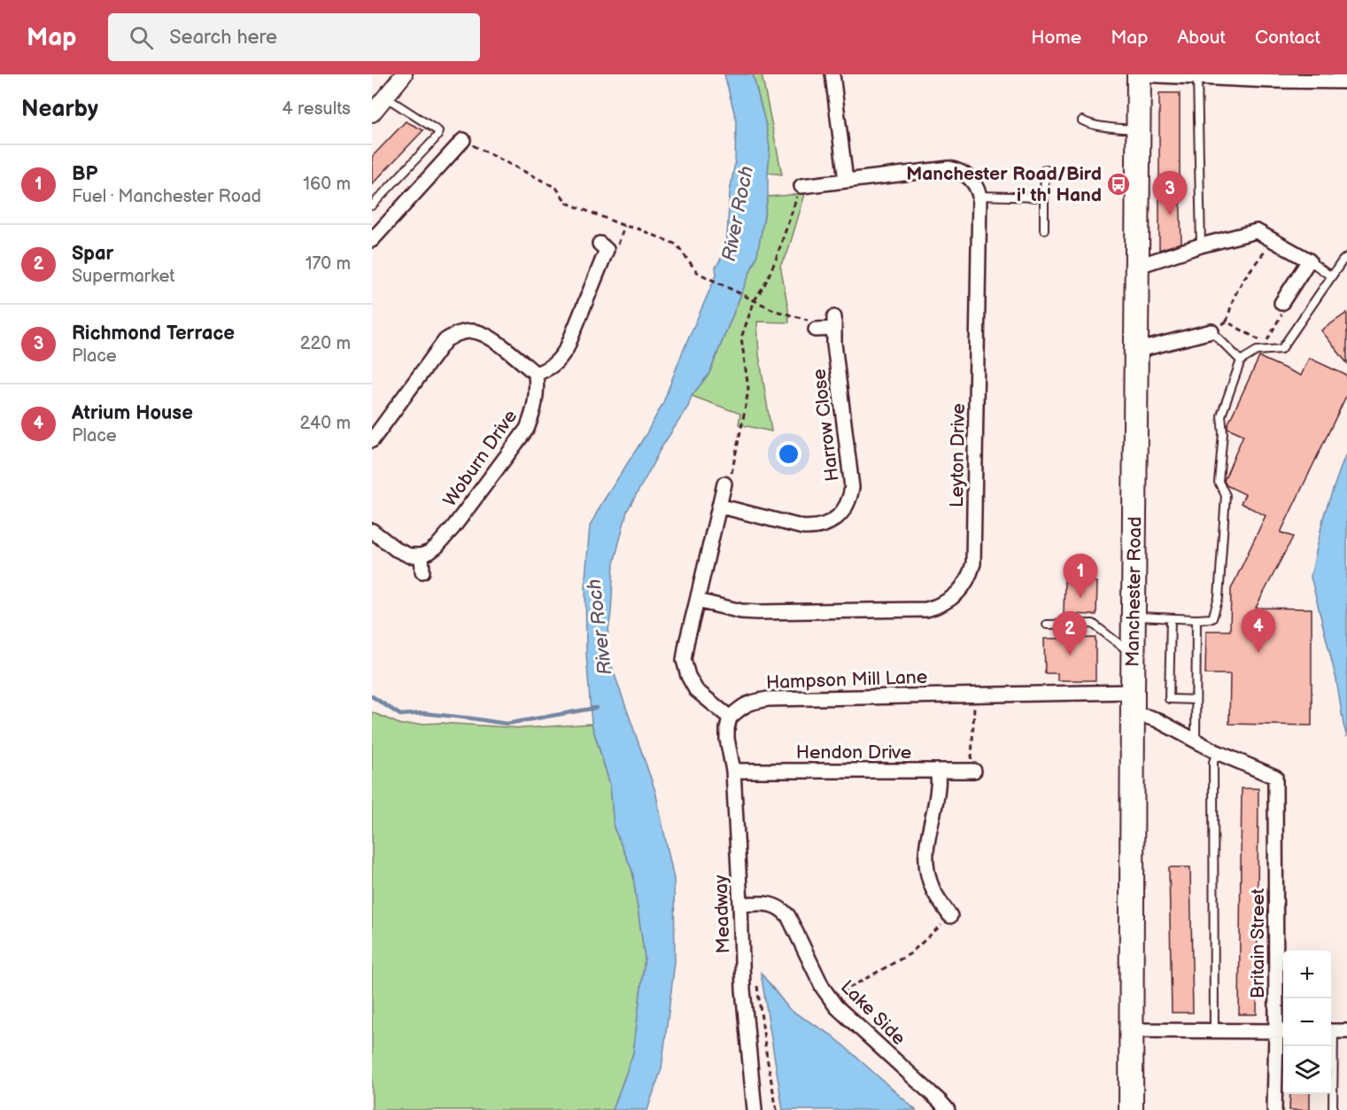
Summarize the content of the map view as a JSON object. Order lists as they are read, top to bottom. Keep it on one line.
{"streets":{"highway":["Manchester Road"],"street":["Harrow Close","Leyton Drive","Woburn Drive","Hampson Mill Lane","Hendon Drive","Meadway","Britain Street","Lake Side"]},"crossings":[["Manchester Road","Hampson Mill Lane"],["Hampson Mill Lane","Meadway"],["Hendon Drive","Meadway"],["Meadway","Lake Side"]],"water":["River Roch"],"places":{"bus stop":["Manchester Road/Bird i' th' Hand"]},"page":{"header":"Map","search":"Search here","nav":["Home","Map","About","Contact"],"heading":["Nearby","4 results"],"list":[{"mark":"1","name":"BP","note":"Fuel · Manchester Road","value":"160 m"},{"mark":"2","name":"Spar","note":"Supermarket","value":"170 m"},{"mark":"3","name":"Richmond Terrace","note":"Place","value":"220 m"},{"mark":"4","name":"Atrium House","note":"Place","value":"240 m"}],"pins":["3","1","4","2"],"map_buttons":["+","−"]}}
